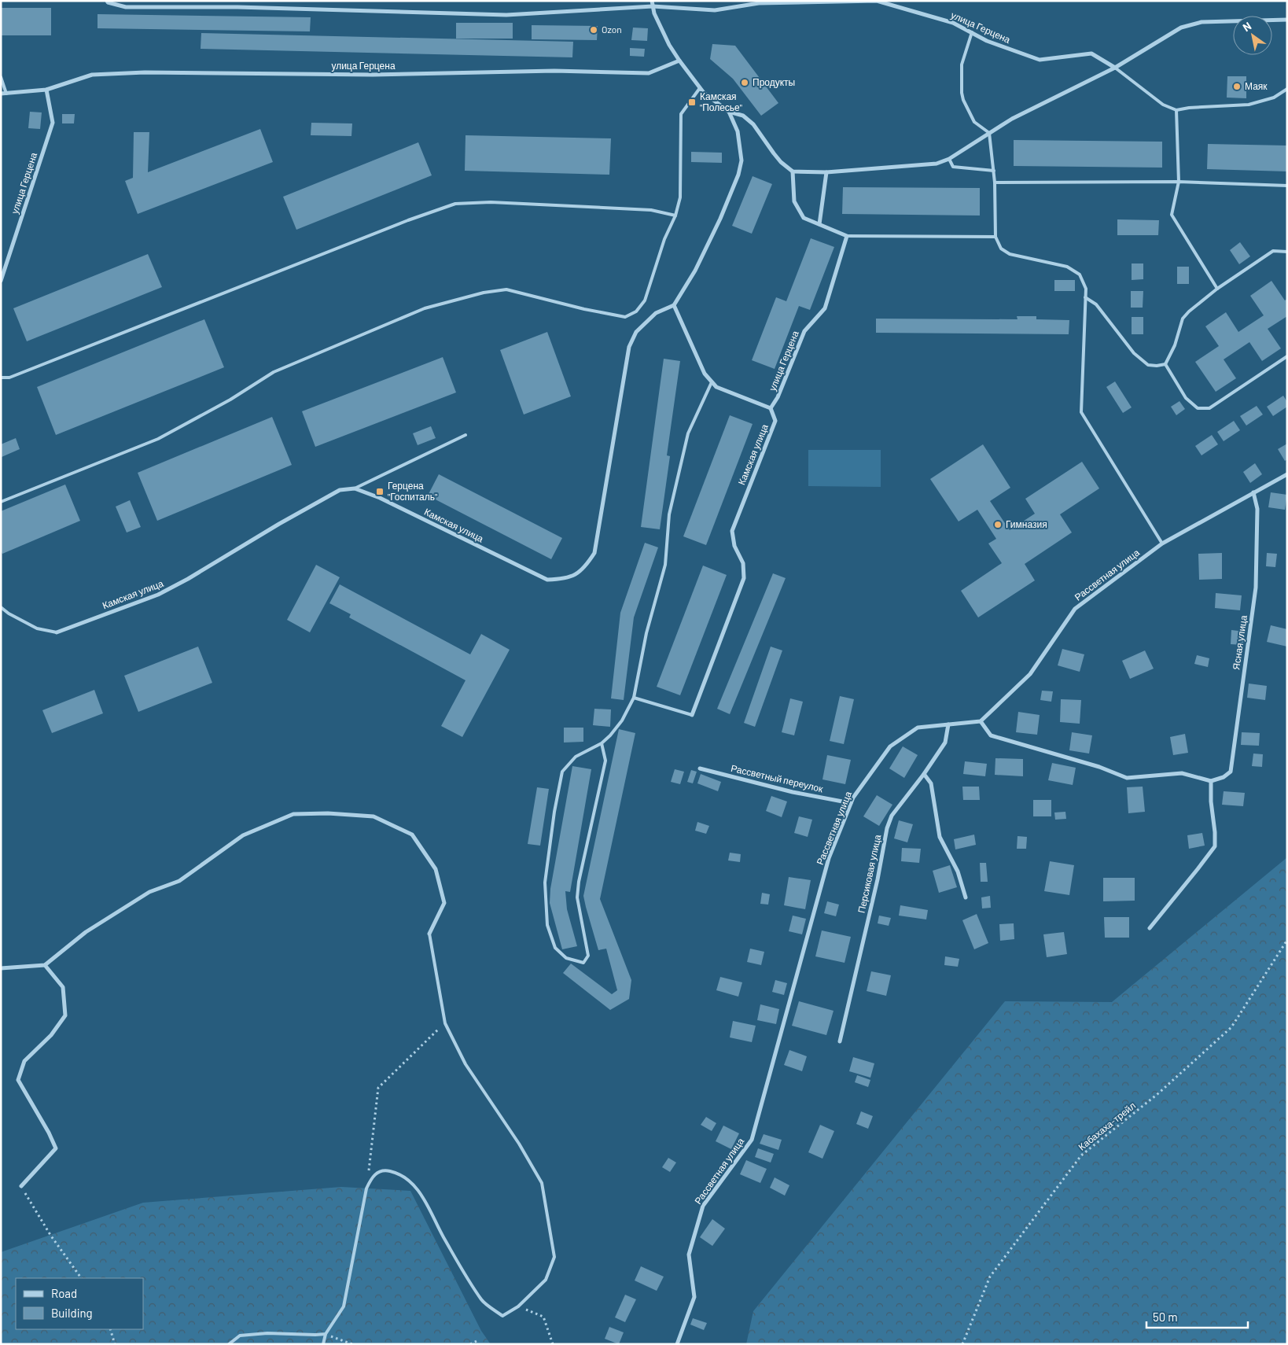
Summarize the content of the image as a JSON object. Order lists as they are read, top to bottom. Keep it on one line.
{"streets":{"street":["улица Герцена","Камская улица","Рассветная улица","Ясная улица","Рассветный переулок","Персиковая улица"],"path":["Кабахаха-трейл"]},"crossings":[["улица Герцена","Камская улица"],["Рассветная улица","Ясная улица"],["Рассветная улица","Рассветный переулок"],["Рассветная улица","Персиковая улица"]],"places":{"other":["Ozon","Продукты","Маяк","Гимназия"],"transit":["Камская \"Полесье\"","Герцена \"Госпиталь\""]},"legend":["Road","Building"],"scale_bar":"50 m","north":"top left"}
